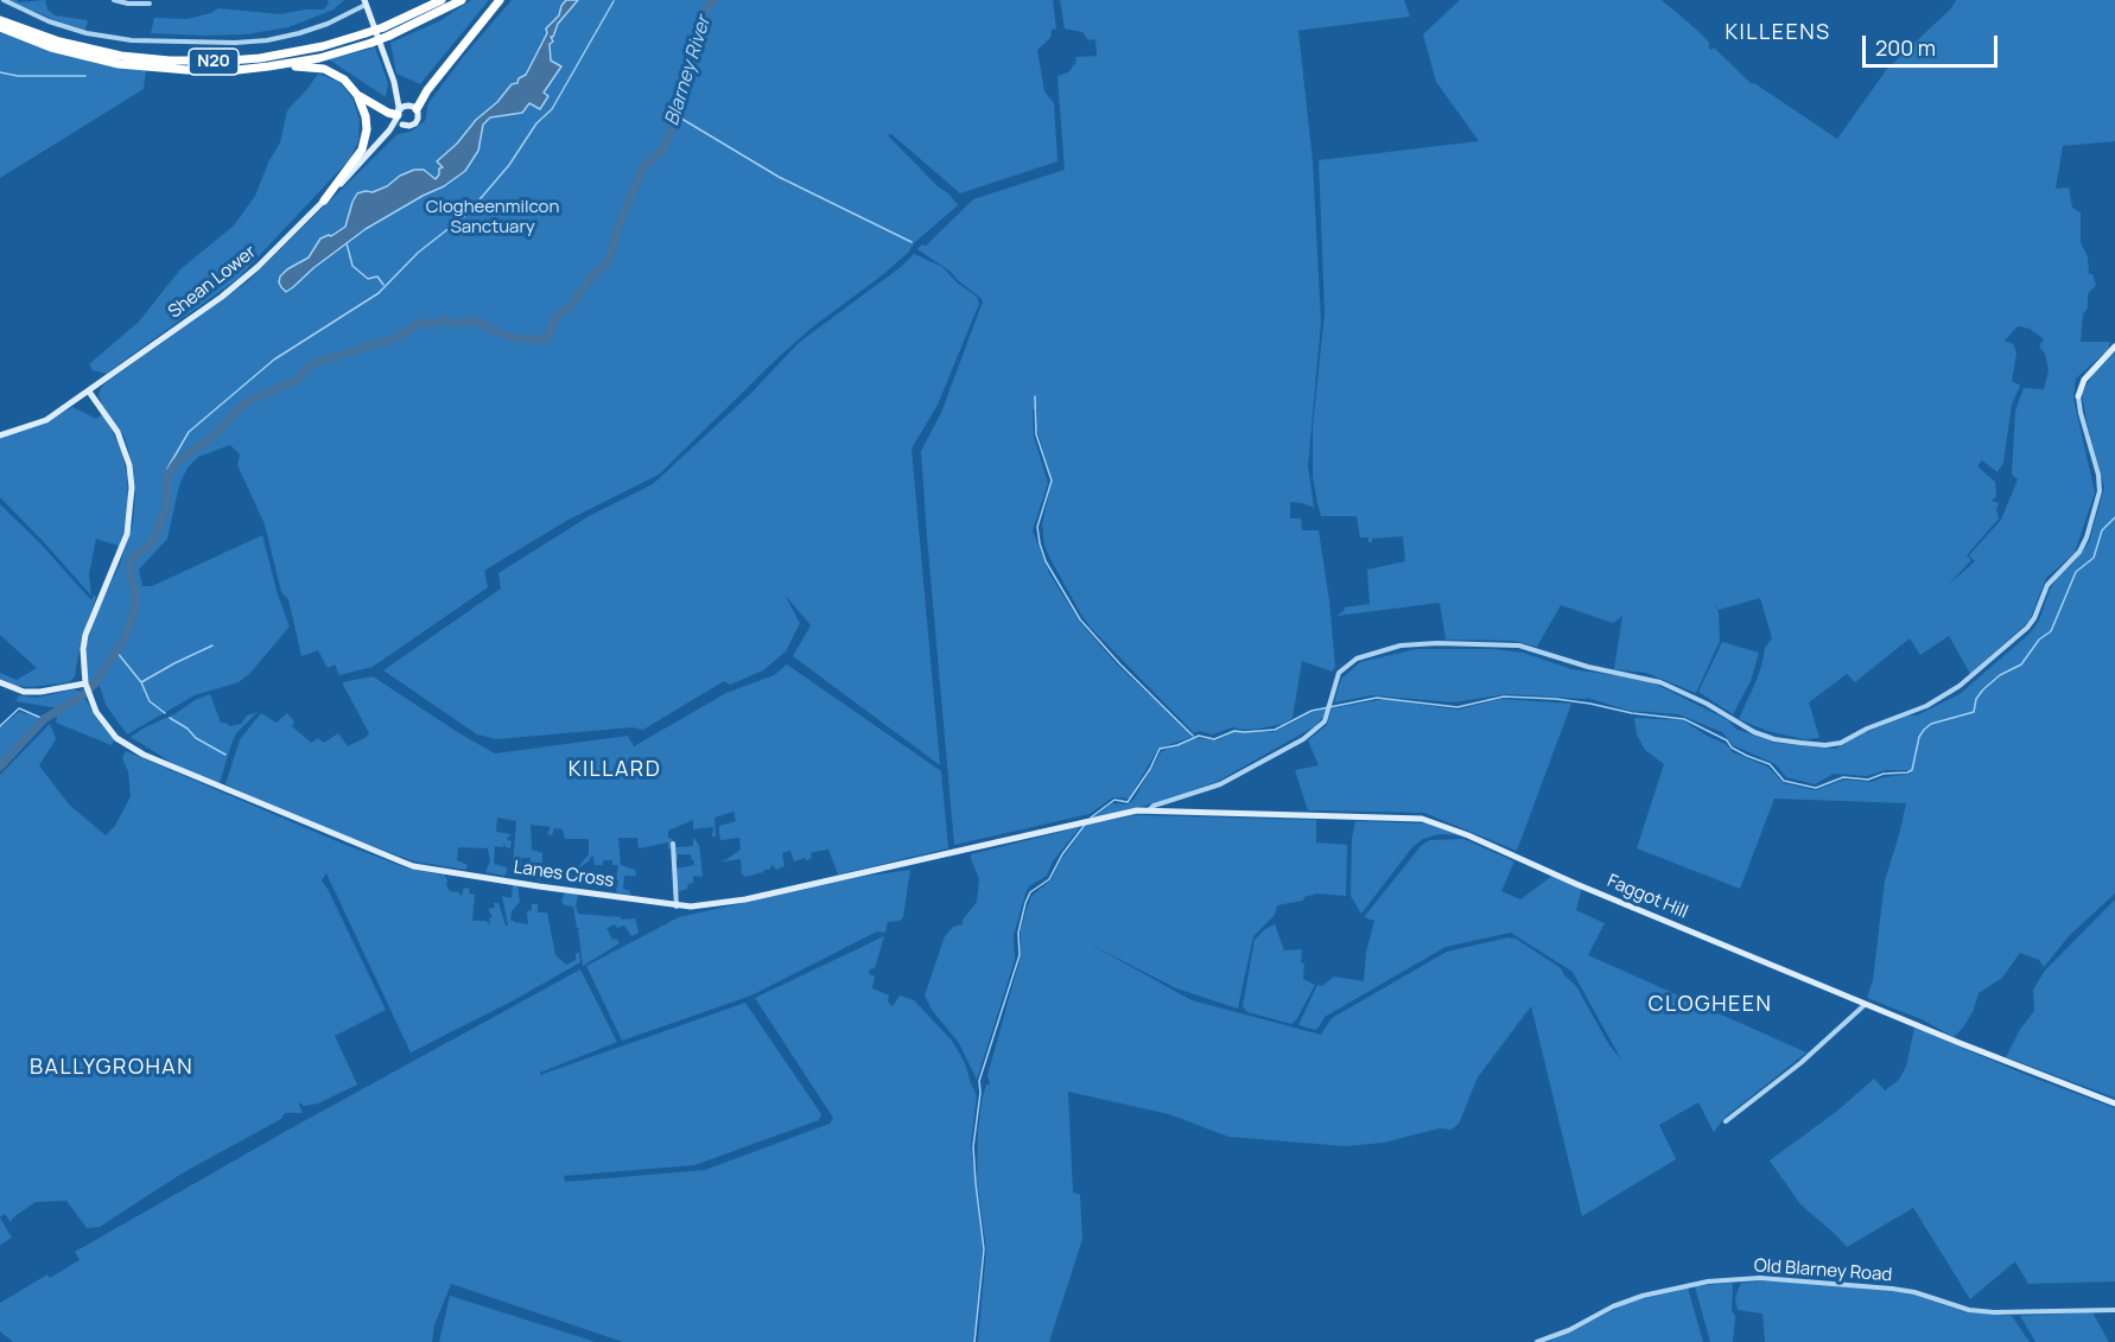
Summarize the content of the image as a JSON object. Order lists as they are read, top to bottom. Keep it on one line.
{"streets":{"highway":["N20"],"street":["Shean Lower","Lanes Cross","Faggot Hill","Old Blarney Road"]},"crossings":[["Lanes Cross","Faggot Hill"]],"districts":["KILLEENS","KILLARD","CLOGHEEN","BALLYGROHAN"],"water":["Blarney River"],"parks":["Clogheenmilcon Sanctuary"],"scale_bar":"200 m"}
